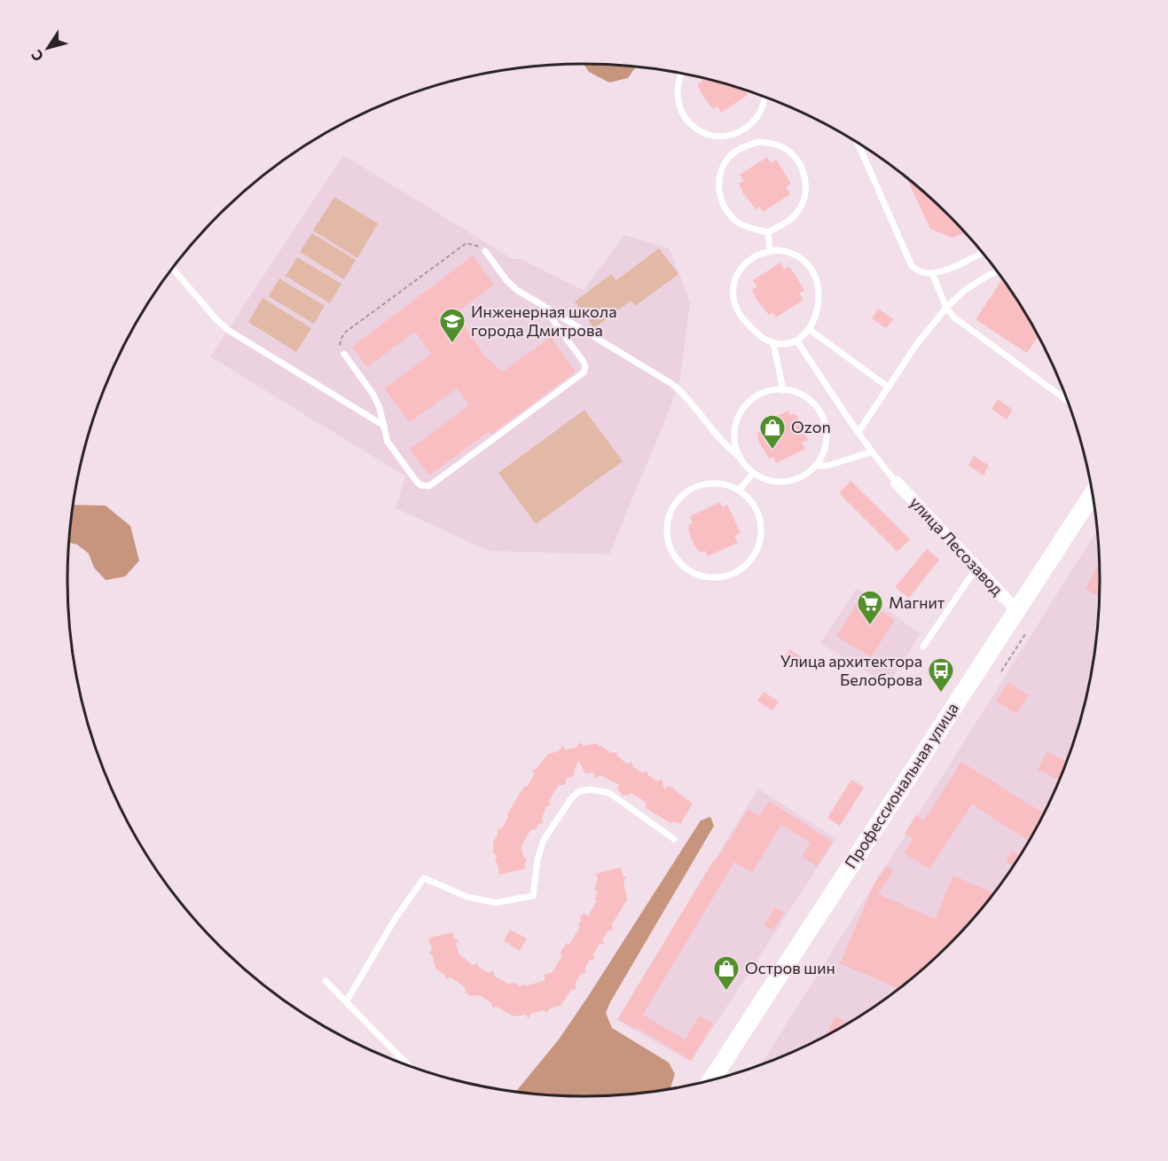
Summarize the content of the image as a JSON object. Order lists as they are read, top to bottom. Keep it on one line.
{"streets":{"main road":["Профессиональная улица"],"street":["улица Лесозавод"]},"crossings":[["улица Лесозавод","Профессиональная улица"]],"places":{"school or university":["Инженерная школа города Дмитрова"],"shop":["Ozon","Остров шин"],"supermarket":["Магнит"],"bus stop":["Улица архитектора Белоброва"]},"north":"bottom left"}
